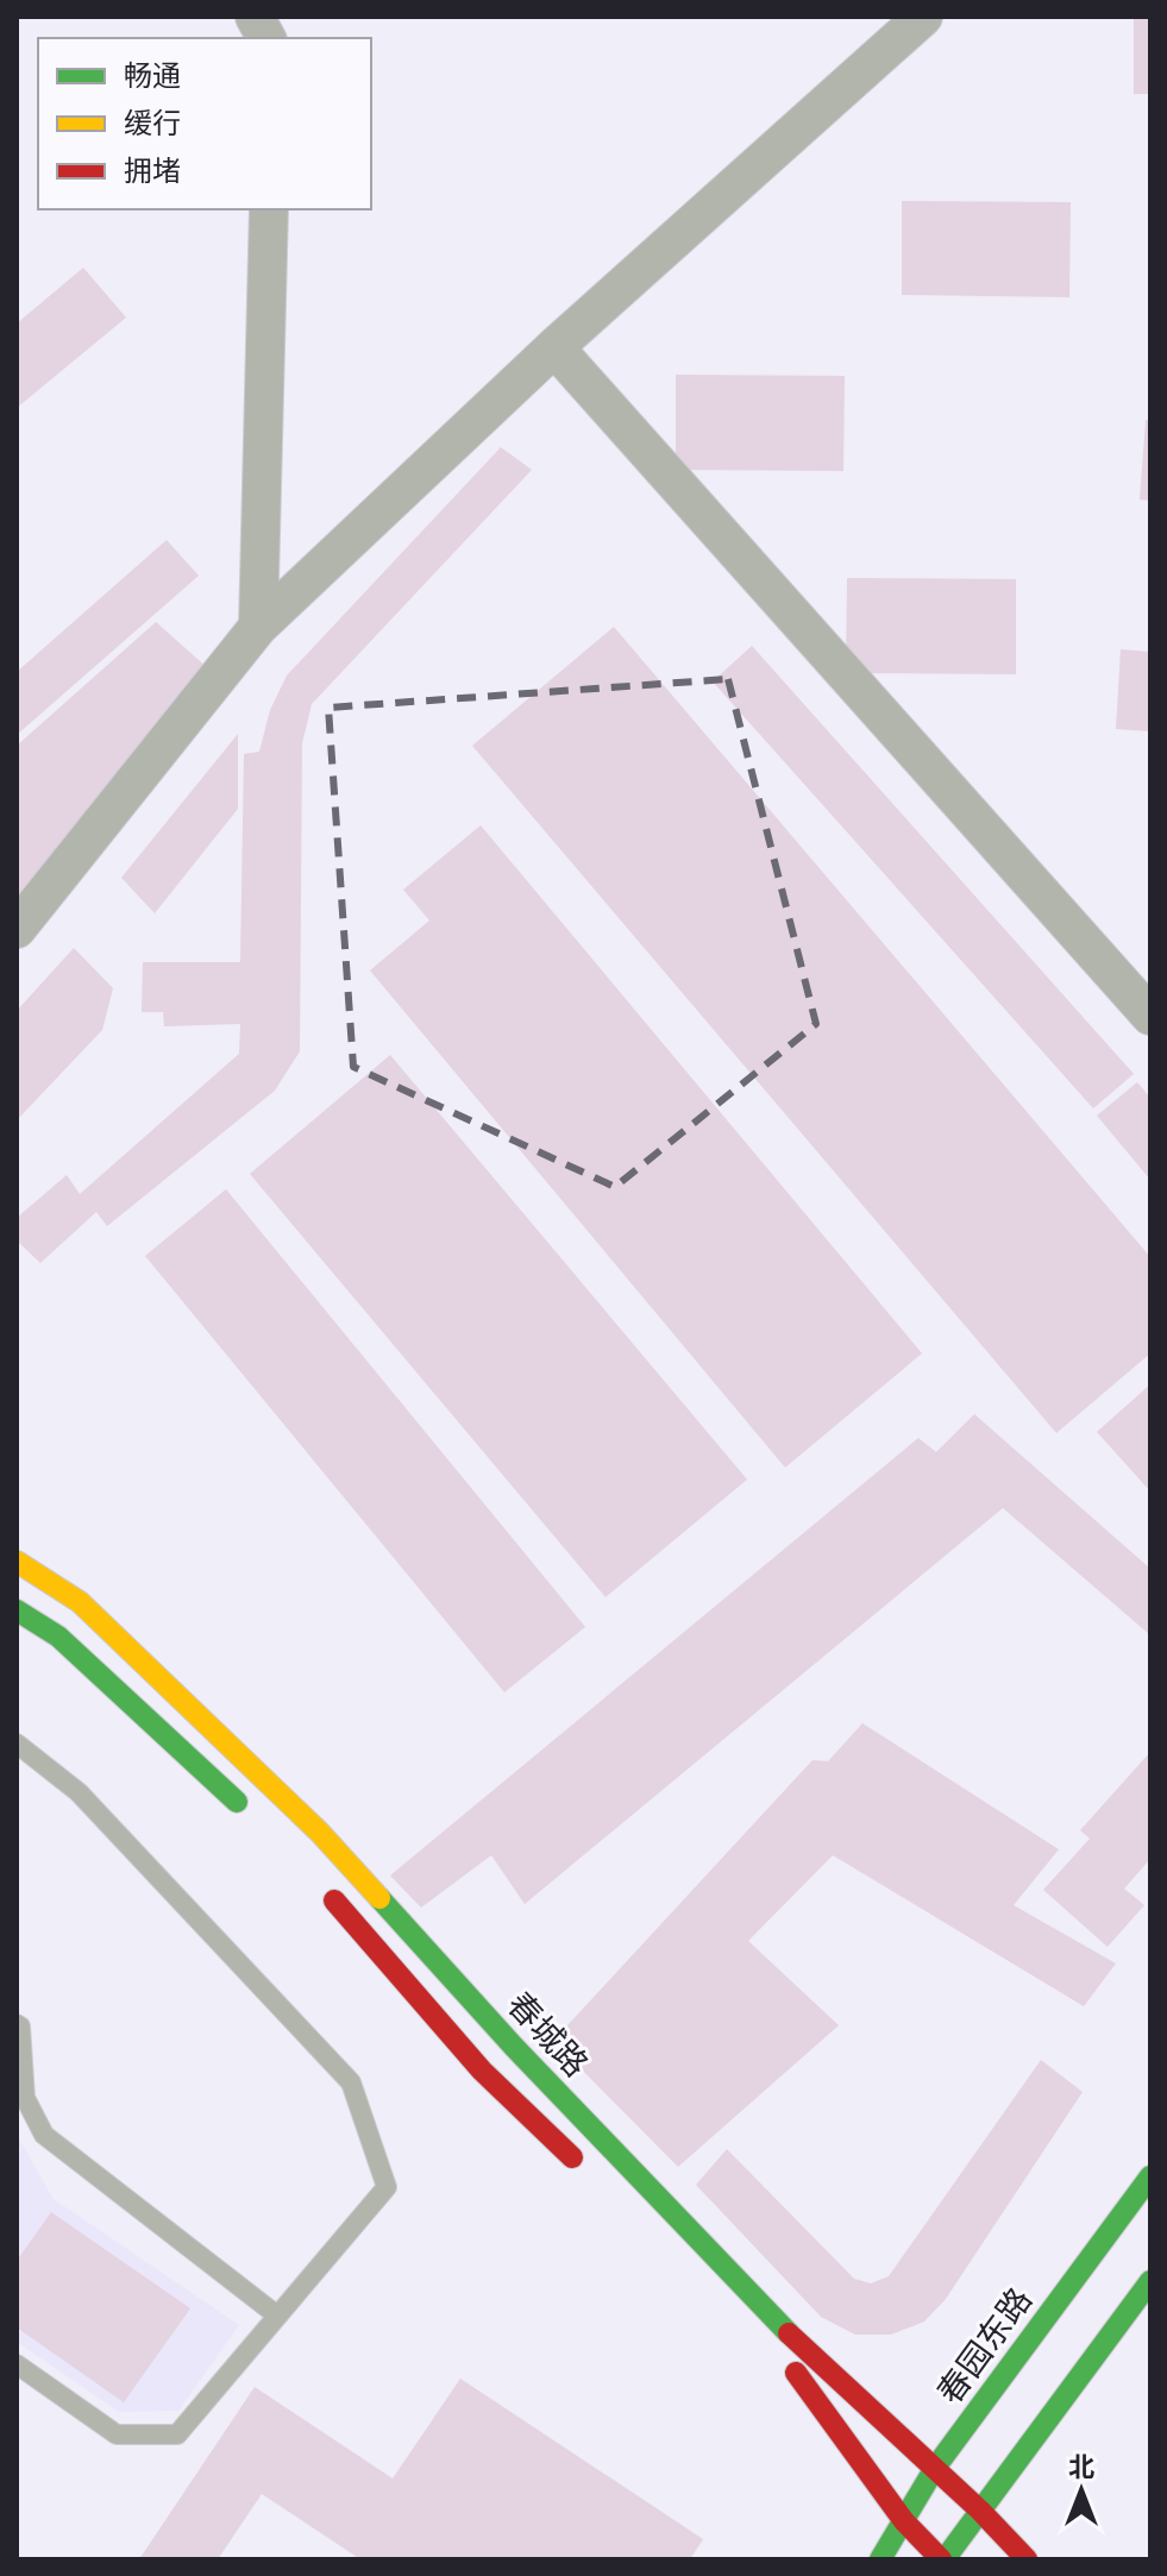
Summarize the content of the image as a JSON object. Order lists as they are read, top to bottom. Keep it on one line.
{"streets":{"street":["春城路","春园东路"]},"crossings":[["春城路","春园东路"]],"legend":["畅通","缓行","拥堵"],"north":"top"}
